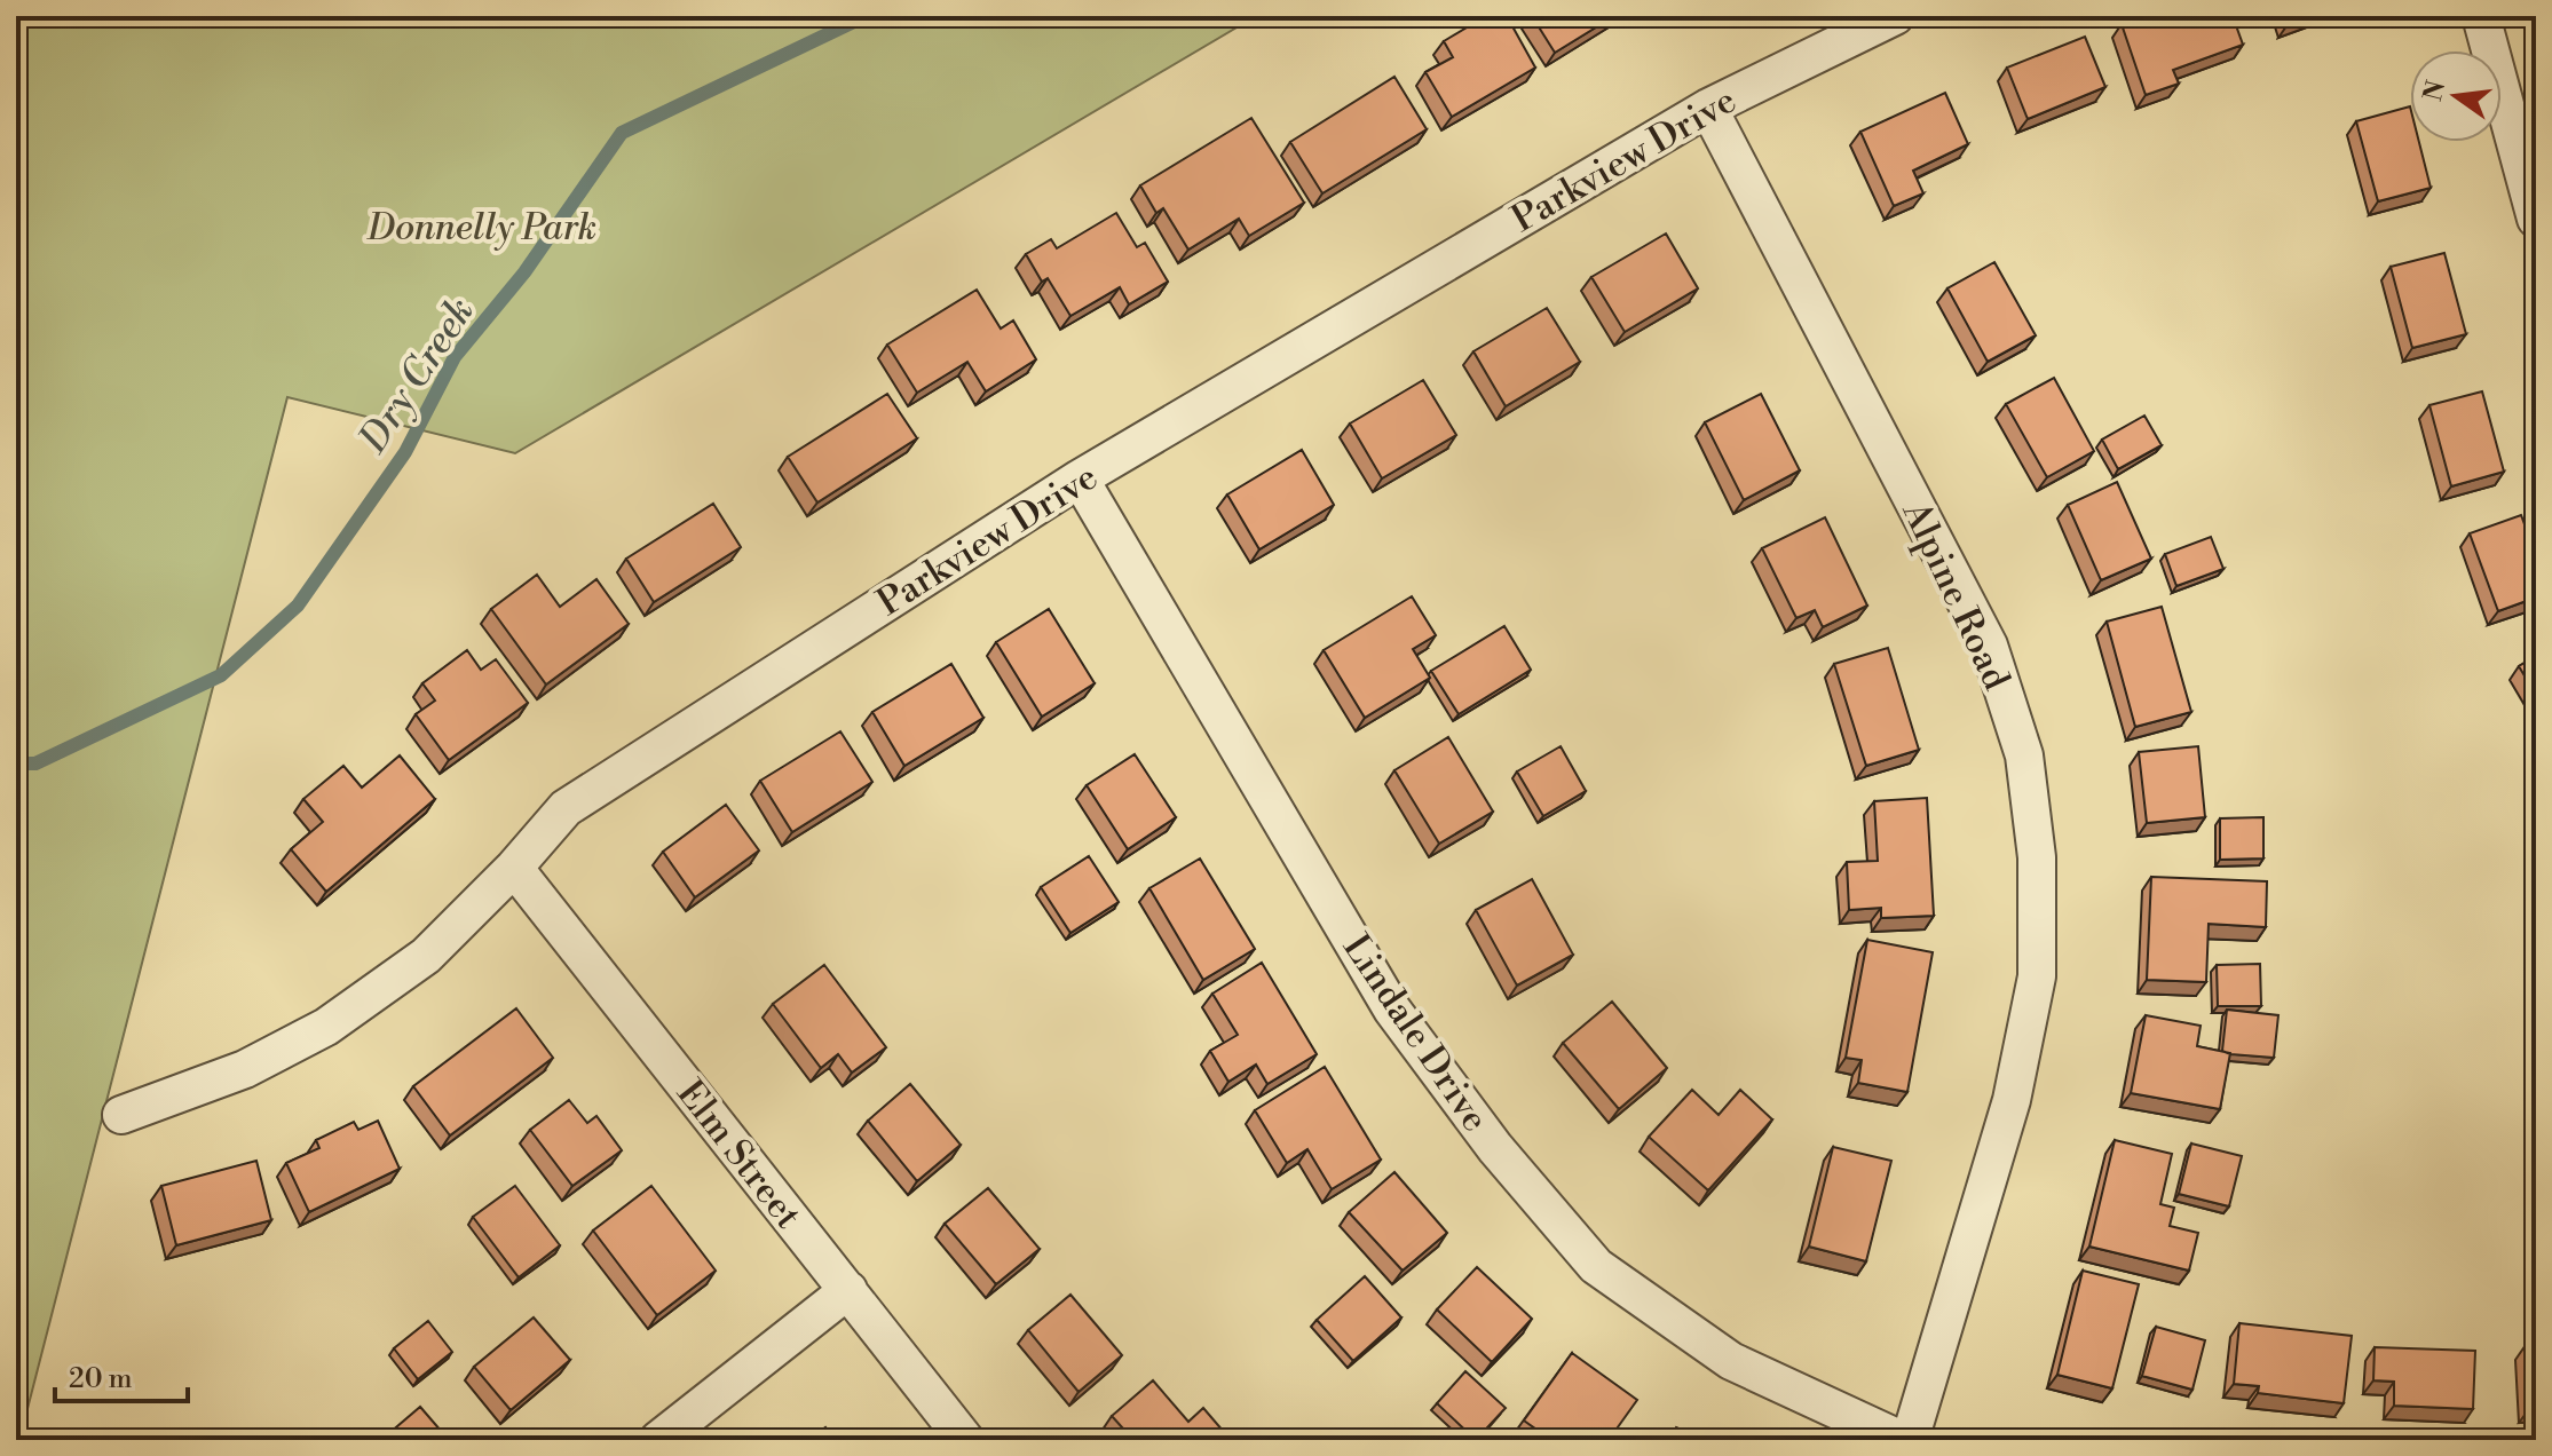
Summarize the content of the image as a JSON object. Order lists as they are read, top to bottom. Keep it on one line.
{"streets":{"street":["Parkview Drive","Alpine Road","Lindale Drive","Elm Street"]},"crossings":[["Parkview Drive","Alpine Road"],["Parkview Drive","Lindale Drive"],["Parkview Drive","Elm Street"]],"water":["Dry Creek"],"parks":["Donnelly Park"],"scale_bar":"20 m","north":"left"}
